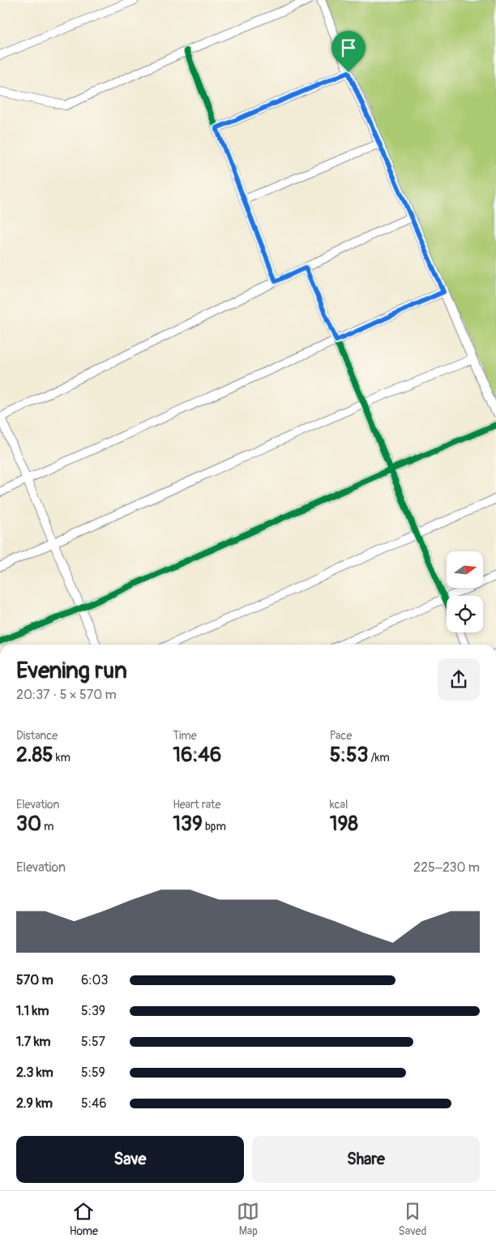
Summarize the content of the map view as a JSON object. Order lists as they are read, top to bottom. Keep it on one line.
{"north":"right","page":{"heading":["Evening run","20:37 · 5 × 570 m"],"stats":[["Distance","2.85 km"],["Time","16:46"],["Pace","5:53 /km"],["Elevation","30 m"],["Heart rate","139 bpm"],["kcal","198"]],"chart":["Elevation","225–230 m"],"list":[{"name":"570 m","note":"6:03"},{"name":"1.1 km","note":"5:39"},{"name":"1.7 km","note":"5:57"},{"name":"2.3 km","note":"5:59"},{"name":"2.9 km","note":"5:46"}],"buttons":["Save","Share"],"tabs":["Home","Map","Saved"]}}
